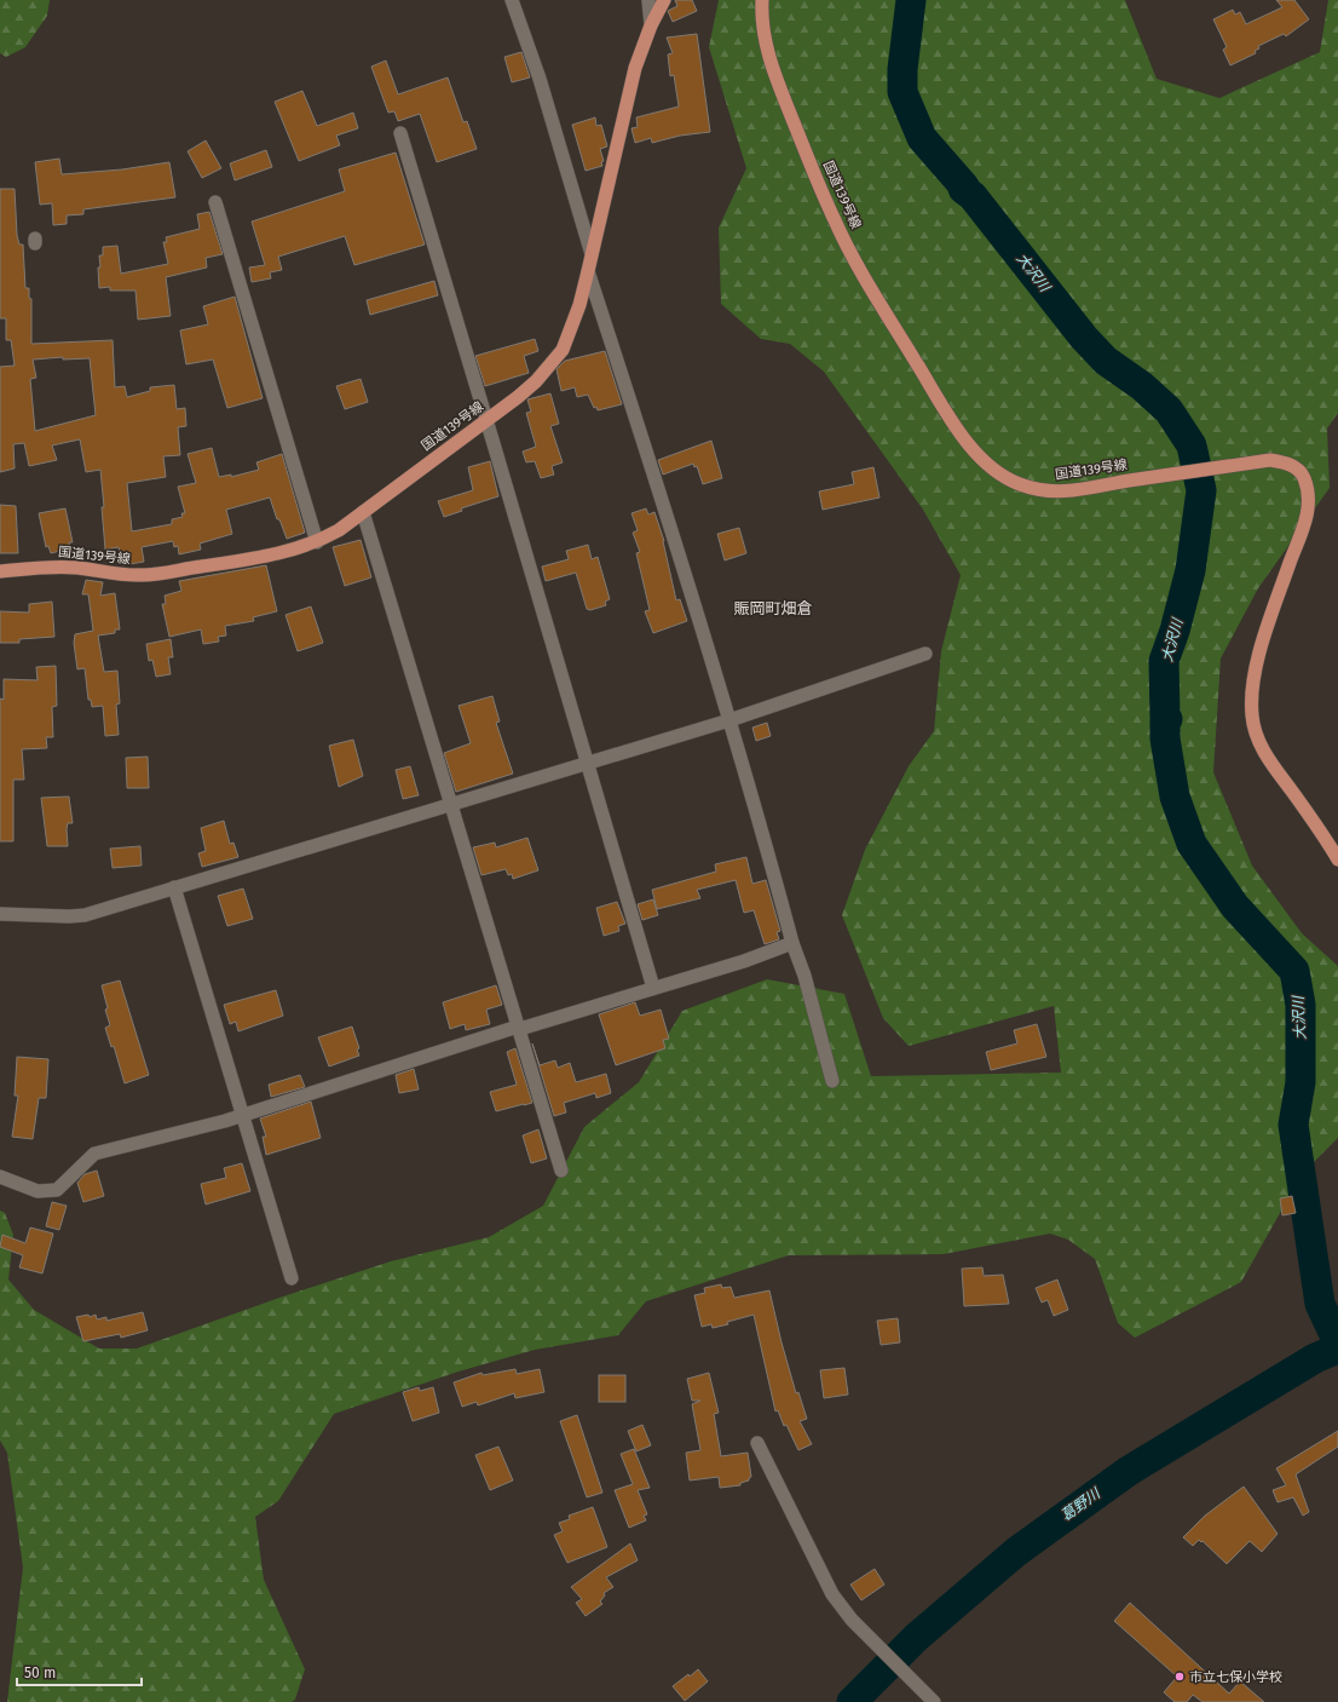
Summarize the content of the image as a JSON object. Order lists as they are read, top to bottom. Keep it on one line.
{"streets":{"highway":["国道139号線"]},"districts":["賑岡町畑倉"],"water":["大沢川","葛野川"],"places":["市立七保小学校"],"scale_bar":"50 m"}
